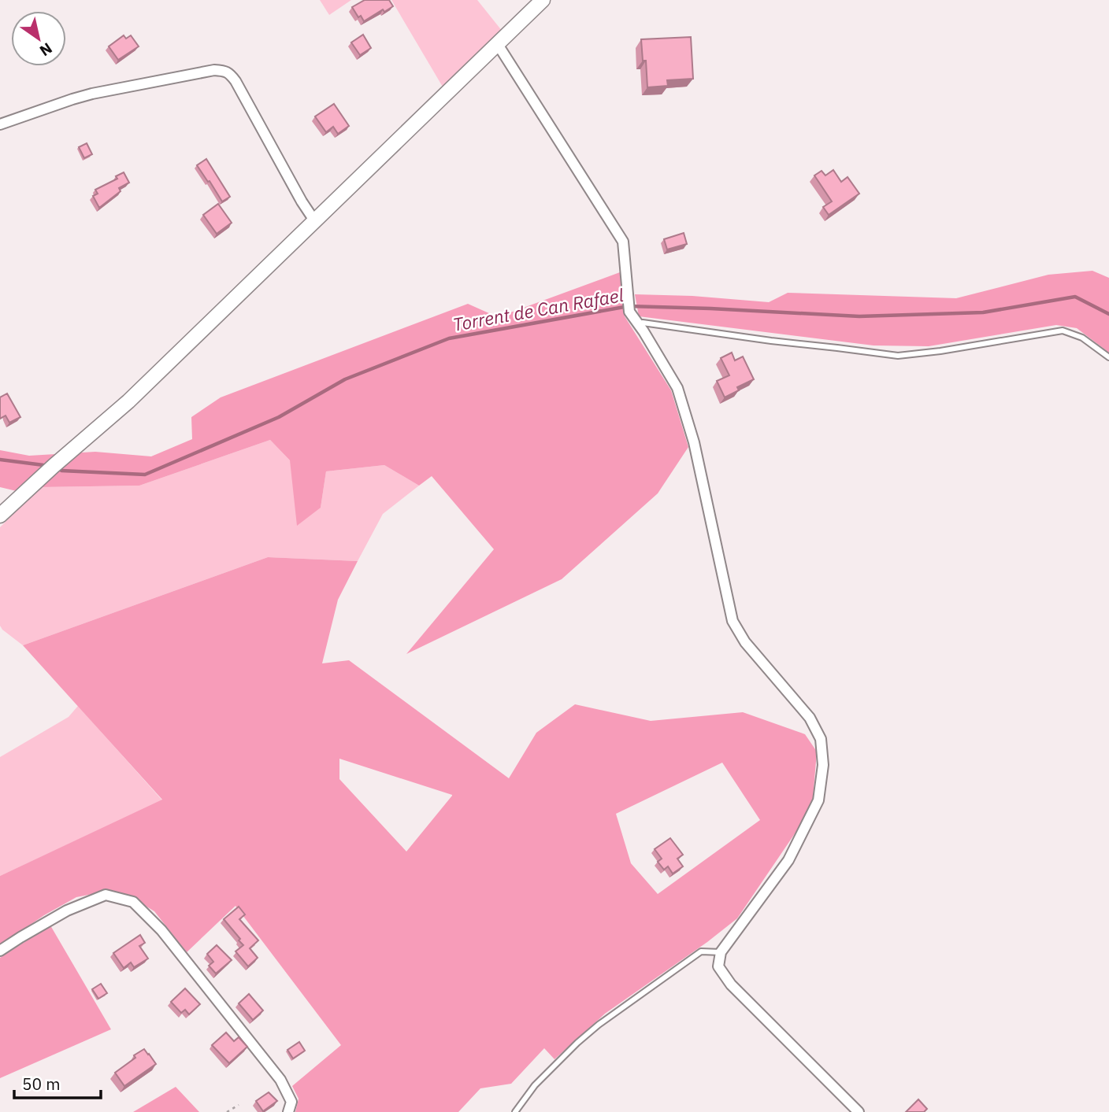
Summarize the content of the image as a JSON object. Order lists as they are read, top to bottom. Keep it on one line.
{"water":["Torrent de Can Rafael"],"scale_bar":"50 m","north":"bottom right"}
